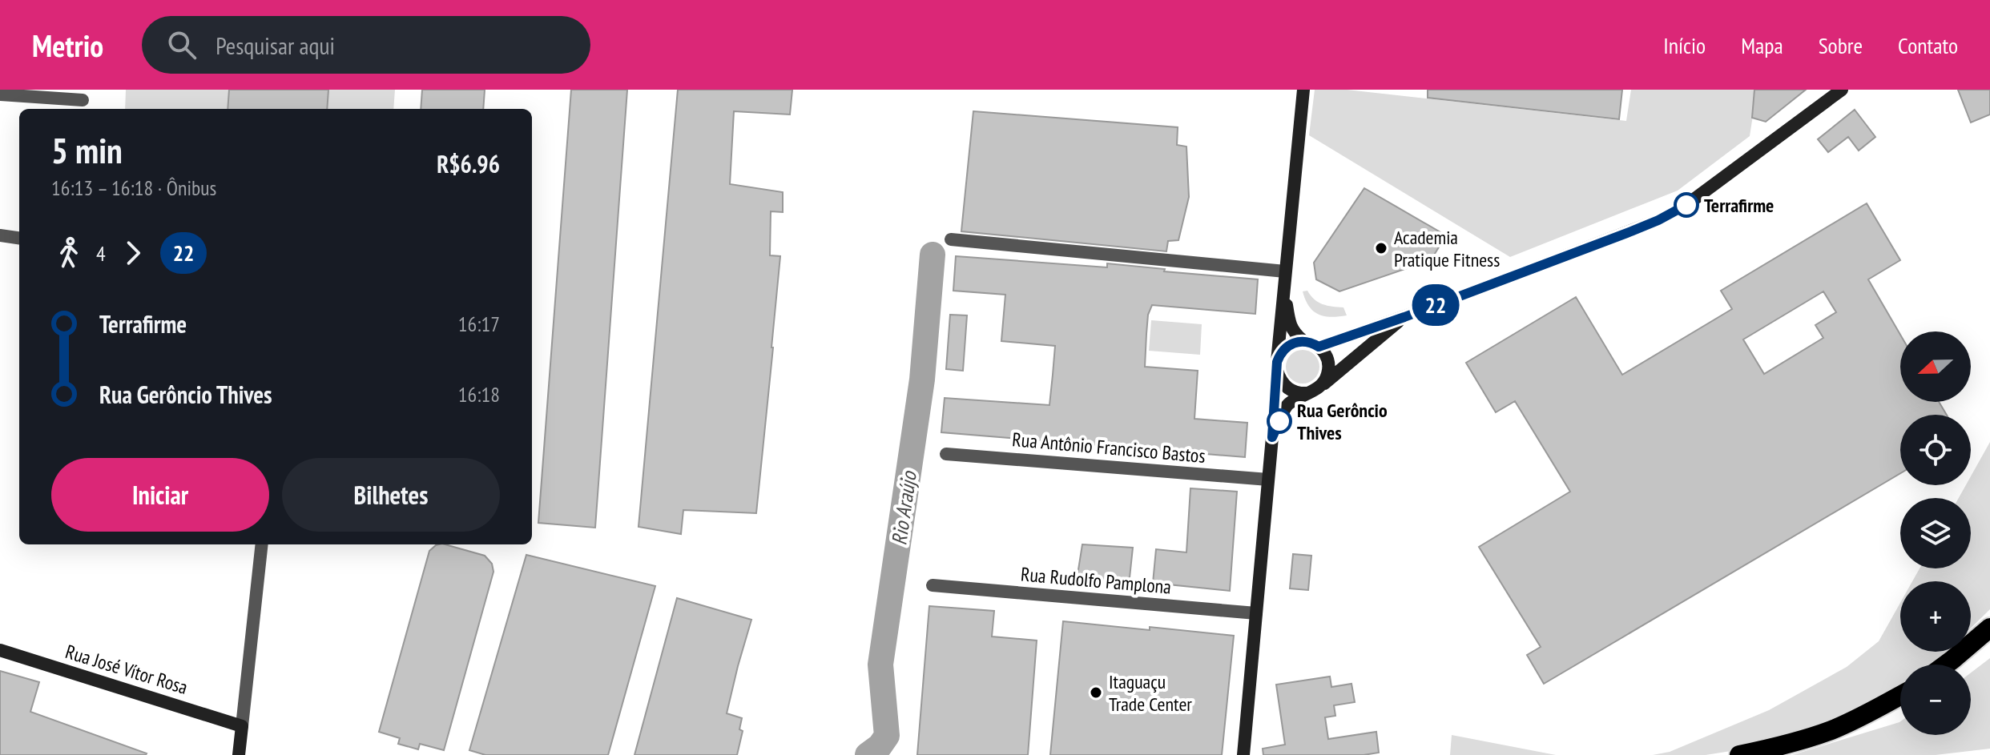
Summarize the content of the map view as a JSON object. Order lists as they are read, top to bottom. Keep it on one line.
{"streets":{"main road":["Rua José Vítor Rosa"],"street":["Rua Antônio Francisco Bastos","Rua Rudolfo Pamplona"]},"water":["Rio Araújo"],"places":["Terrafirme","Academia Pratique Fitness","Rua Gerôncio Thives","Itaguaçu Trade Center"],"lines":["bus line 22"],"north":"left","page":{"header":"Metrio","search":"Pesquisar aqui","nav":["Início","Mapa","Sobre","Contato"],"on_map":"22","heading":["5 min","16:13 – 16:18 · Ônibus","R$6.96"],"legs":["4","22"],"list":[{"name":"Terrafirme","value":"16:17"},{"name":"Rua Gerôncio Thives","value":"16:18"}],"map_buttons":["+","−"],"buttons":["Iniciar","Bilhetes"]}}
